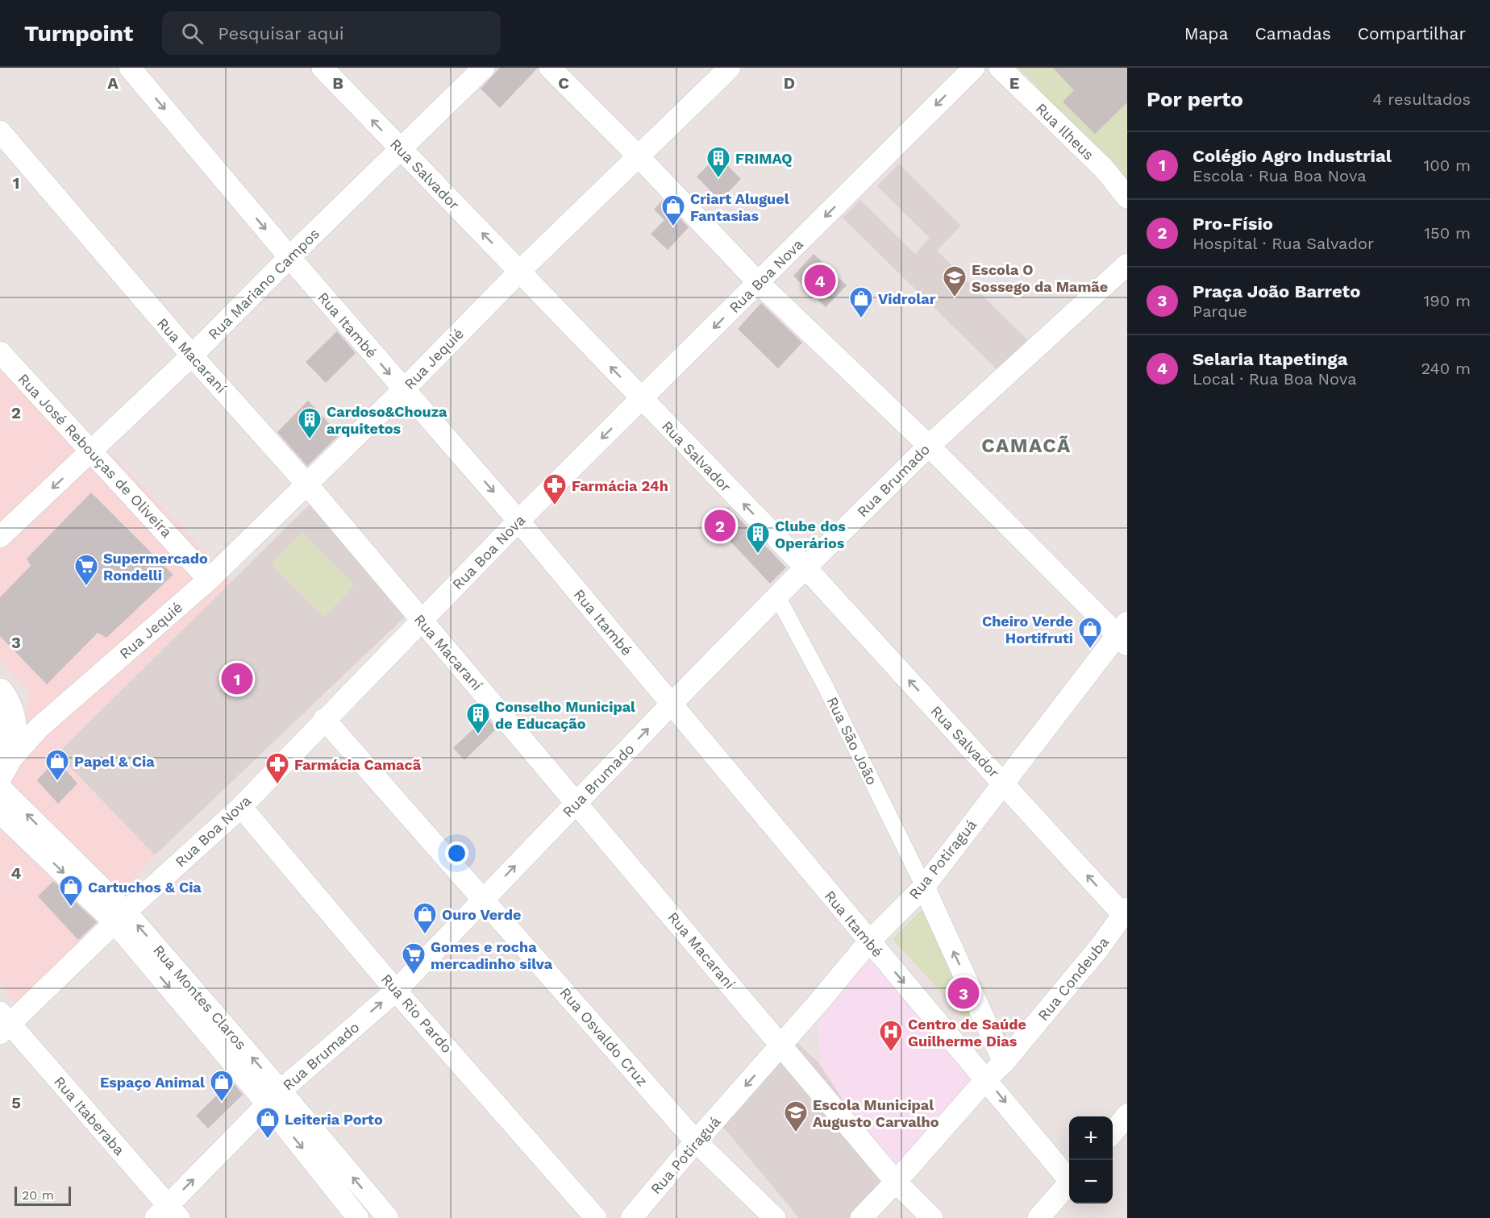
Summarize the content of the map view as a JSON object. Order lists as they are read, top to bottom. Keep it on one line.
{"streets":{"street":["Rua Ilheus","Rua Salvador","Rua Boa Nova","Rua Mariano Campos","Rua Itambé","Rua Macaraní","Rua Jequié","Rua José Rebouças de Oliveira","Rua Brumado","Rua São João","Rua Potiraguá","Rua Condeuba","Rua Montes Claros","Rua Rio Pardo","Rua Osvaldo Cruz","Rua Itaberaba"]},"crossings":[["Rua Salvador","Rua Boa Nova"],["Rua Salvador","Rua Mariano Campos"],["Rua Salvador","Rua Jequié"],["Rua Salvador","Rua Brumado"],["Rua Salvador","Rua Potiraguá"],["Rua Salvador","Rua Condeuba"],["Rua Boa Nova","Rua Itambé"],["Rua Boa Nova","Rua Macaraní"],["Rua Boa Nova","Rua Montes Claros"],["Rua Boa Nova","Rua Rio Pardo"],["Rua Boa Nova","Rua Osvaldo Cruz"],["Rua Boa Nova","Rua Itaberaba"],["Rua Mariano Campos","Rua Itambé"],["Rua Mariano Campos","Rua Macaraní"],["Rua Mariano Campos","Rua José Rebouças de Oliveira"],["Rua Itambé","Rua Jequié"],["Rua Itambé","Rua Brumado"],["Rua Itambé","Rua Potiraguá"],["Rua Itambé","Rua Condeuba"],["Rua Macaraní","Rua Jequié"],["Rua Macaraní","Rua Brumado"],["Rua Macaraní","Rua Potiraguá"],["Rua Macaraní","Rua Condeuba"],["Rua Jequié","Rua José Rebouças de Oliveira"],["Rua Jequié","Rua Montes Claros"],["Rua Brumado","Rua São João"],["Rua Brumado","Rua Montes Claros"],["Rua Brumado","Rua Rio Pardo"],["Rua Brumado","Rua Osvaldo Cruz"],["Rua Brumado","Rua Itaberaba"],["Rua São João","Rua Potiraguá"],["Rua Potiraguá","Rua Osvaldo Cruz"]],"one_way":["Rua Boa Nova","Rua Itambé","Rua Brumado"],"districts":["CAMACÃ"],"places":{"building":["FRIMAQ","Cardoso&Chouza arquitetos","Clube dos Operários","Conselho Municipal de Educação"],"shop":["Criart Aluguel Fantasias","Vidrolar","Cheiro Verde Hortifruti","Papel & Cia","Cartuchos & Cia","Ouro Verde","Espaço Animal","Leiteria Porto"],"school or university":["Escola O Sossego da Mamãe","Escola Municipal Augusto Carvalho"],"pharmacy":["Farmácia 24h","Farmácia Camacã"],"supermarket":["Supermercado Rondelli","Gomes e rocha mercadinho silva"],"hospital":["Centro de Saúde Guilherme Dias"]},"scale_bar":"20 m","page":{"header":"Turnpoint","search":"Pesquisar aqui","nav":["Mapa","Camadas","Compartilhar"],"heading":["Por perto","4 resultados"],"list":[{"mark":"1","name":"Colégio Agro Industrial","note":"Escola · Rua Boa Nova","value":"100 m"},{"mark":"2","name":"Pro-Físio","note":"Hospital · Rua Salvador","value":"150 m"},{"mark":"3","name":"Praça João Barreto","note":"Parque","value":"190 m"},{"mark":"4","name":"Selaria Itapetinga","note":"Local · Rua Boa Nova","value":"240 m"}],"pins":["4","2","1","3"],"map_buttons":["+","−"],"scale":"20 m"},"grid":{"columns":["A","B","C","D","E"],"rows":["1","2","3","4","5"]}}
